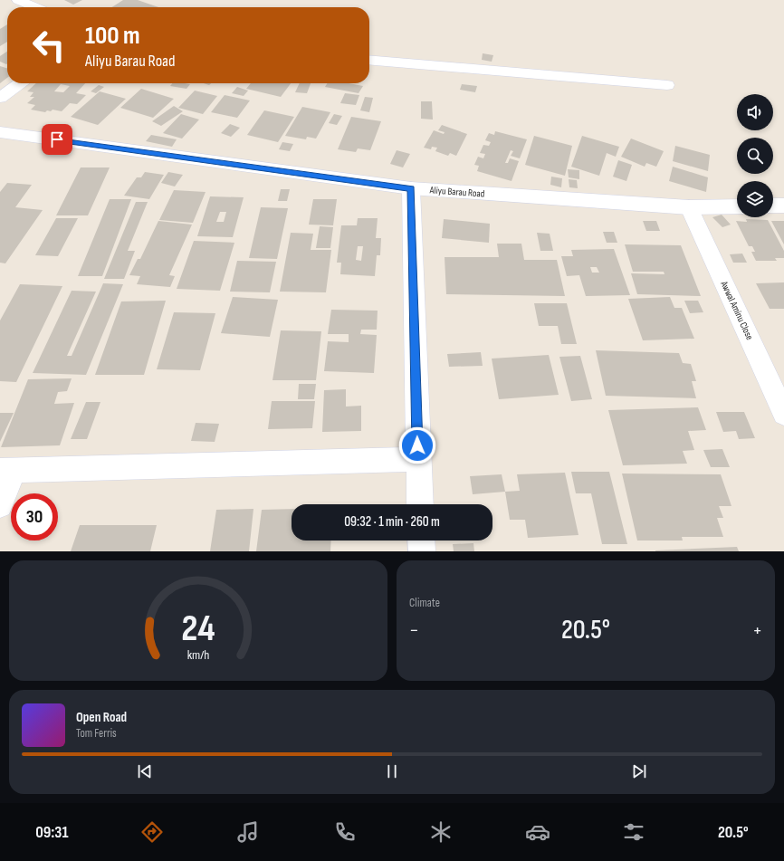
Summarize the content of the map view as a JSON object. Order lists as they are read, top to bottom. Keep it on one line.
{"streets":{"street":["Aliyu Barau Road","Awwal Aminu Close"]},"crossings":[["Aliyu Barau Road","Awwal Aminu Close"]],"page":{"turn":["100 m","Aliyu Barau Road"],"limit":"30","trip":"09:32 · 1 min · 260 m","tile":"Climate","heat":["−","20.5°","+"],"song":["Open Road","Tom Ferris"],"tabs":["09:31","20.5°"],"gauge":["24","km/h"]}}
